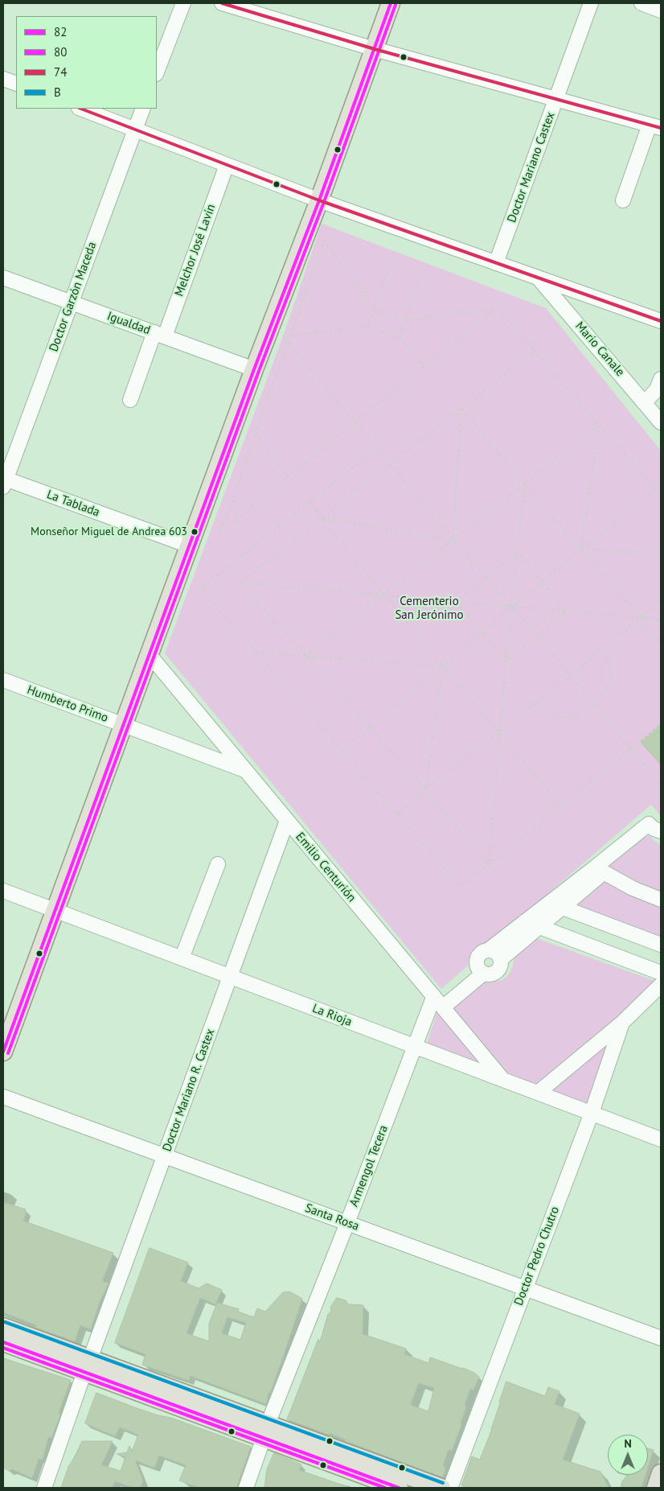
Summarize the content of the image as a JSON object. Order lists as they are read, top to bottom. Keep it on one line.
{"streets":{"street":["Doctor Mariano Castex","Melchor José Lavín","Doctor Garzón Maceda","Igualdad","Mario Canale","La Tablada","Humberto Primo","Emilio Centurión","La Rioja","Doctor Mariano R. Castex","Armengol Tecera","Santa Rosa","Doctor Pedro Chutro"]},"crossings":[["Melchor José Lavín","Igualdad"],["Doctor Garzón Maceda","Igualdad"],["Doctor Garzón Maceda","La Tablada"],["Humberto Primo","Emilio Centurión"],["Emilio Centurión","La Rioja"],["Emilio Centurión","Doctor Mariano R. Castex"],["Emilio Centurión","Armengol Tecera"],["La Rioja","Doctor Mariano R. Castex"],["La Rioja","Armengol Tecera"],["La Rioja","Doctor Pedro Chutro"],["Doctor Mariano R. Castex","Santa Rosa"],["Armengol Tecera","Santa Rosa"],["Santa Rosa","Doctor Pedro Chutro"]],"parks":["Cementerio San Jerónimo"],"places":["Monseñor Miguel de Andrea 603"],"lines":["transit line 82","transit line 74","transit line 80","transit line B"],"legend":["82","80","74","B"],"north":"top"}
